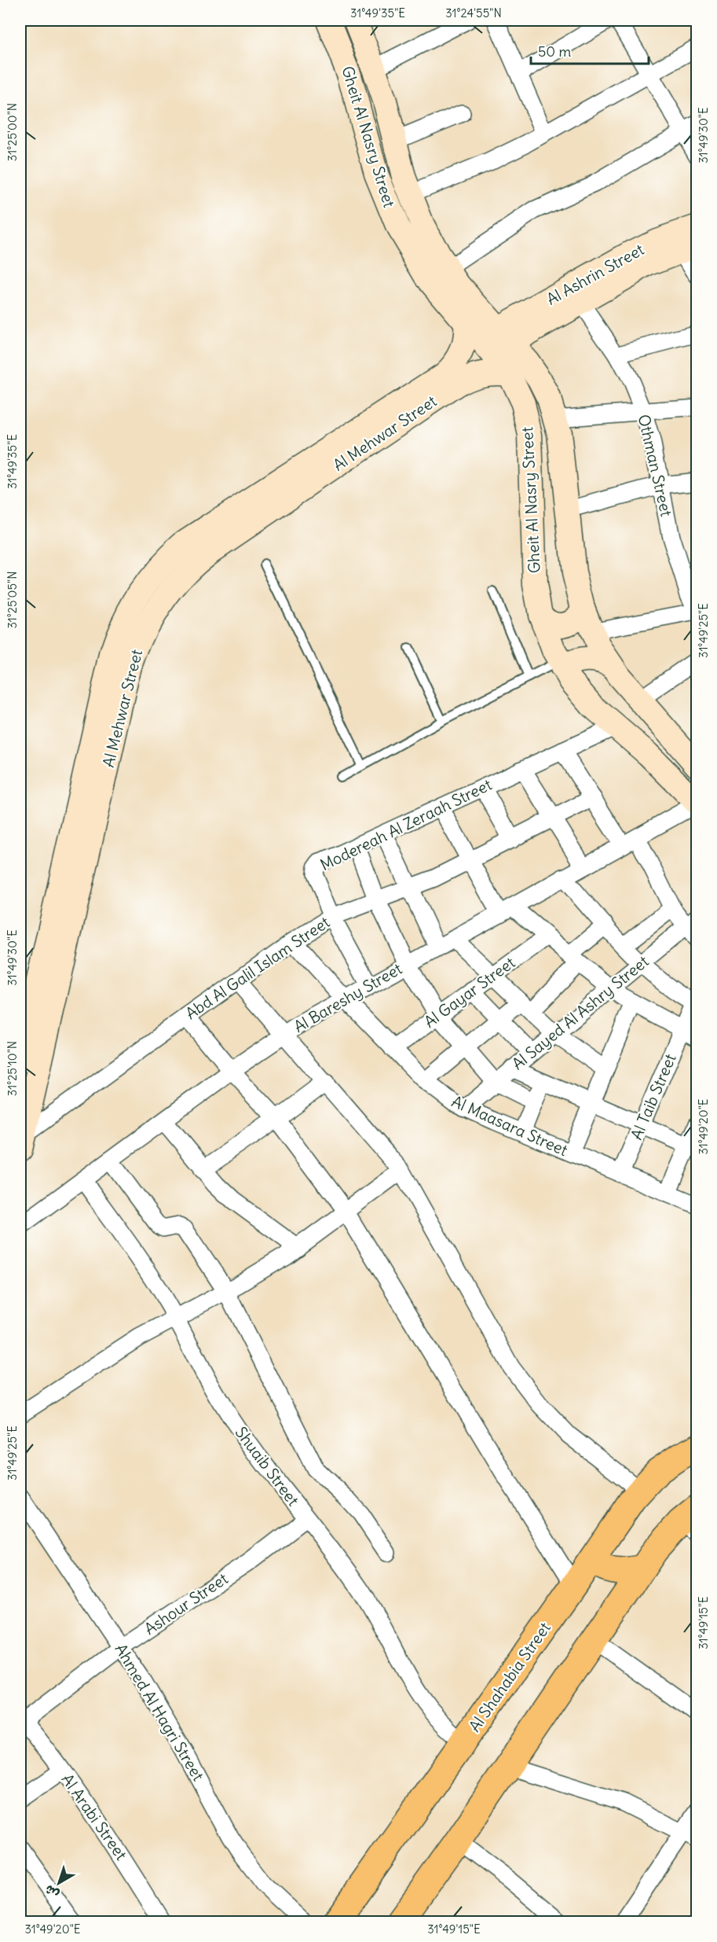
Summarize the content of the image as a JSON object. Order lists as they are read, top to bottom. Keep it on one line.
{"streets":{"highway":["Al Shahabia Street"],"main road":["Gheit Al Nasry Street","Al Ashrin Street","Al Mehwar Street"],"street":["Othman Street","Modereah Al Zeraah Street","Abd Al Galil Islam Street","Al Gayar Street","Al Bareshy Street","Al Sayed Al Ashry Street","Al Taib Street","Al Maasara Street","Shuaib Street","Ashour Street","Ahmed Al Hagri Street","Al Arabi Street"]},"crossings":[["Gheit Al Nasry Street","Al Ashrin Street"],["Gheit Al Nasry Street","Al Mehwar Street"],["Gheit Al Nasry Street","Modereah Al Zeraah Street"],["Gheit Al Nasry Street","Al Bareshy Street"],["Al Ashrin Street","Othman Street"],["Al Mehwar Street","Abd Al Galil Islam Street"],["Modereah Al Zeraah Street","Abd Al Galil Islam Street"],["Modereah Al Zeraah Street","Al Bareshy Street"],["Abd Al Galil Islam Street","Al Maasara Street"],["Al Gayar Street","Al Maasara Street"],["Al Bareshy Street","Al Maasara Street"],["Al Bareshy Street","Shuaib Street"],["Al Sayed Al Ashry Street","Al Maasara Street"],["Al Taib Street","Al Maasara Street"],["Shuaib Street","Ashour Street"],["Shuaib Street","Al Shahabia Street"],["Ashour Street","Ahmed Al Hagri Street"],["Ashour Street","Al Arabi Street"]],"scale_bar":"50 m","north":"bottom left","coordinates":["31°49'35\"E","31°24'55\"N","31°25'00\"N","31°49'30\"E","31°25'05\"N","31°49'25\"E","31°25'10\"N","31°49'20\"E","31°49'15\"E"]}
